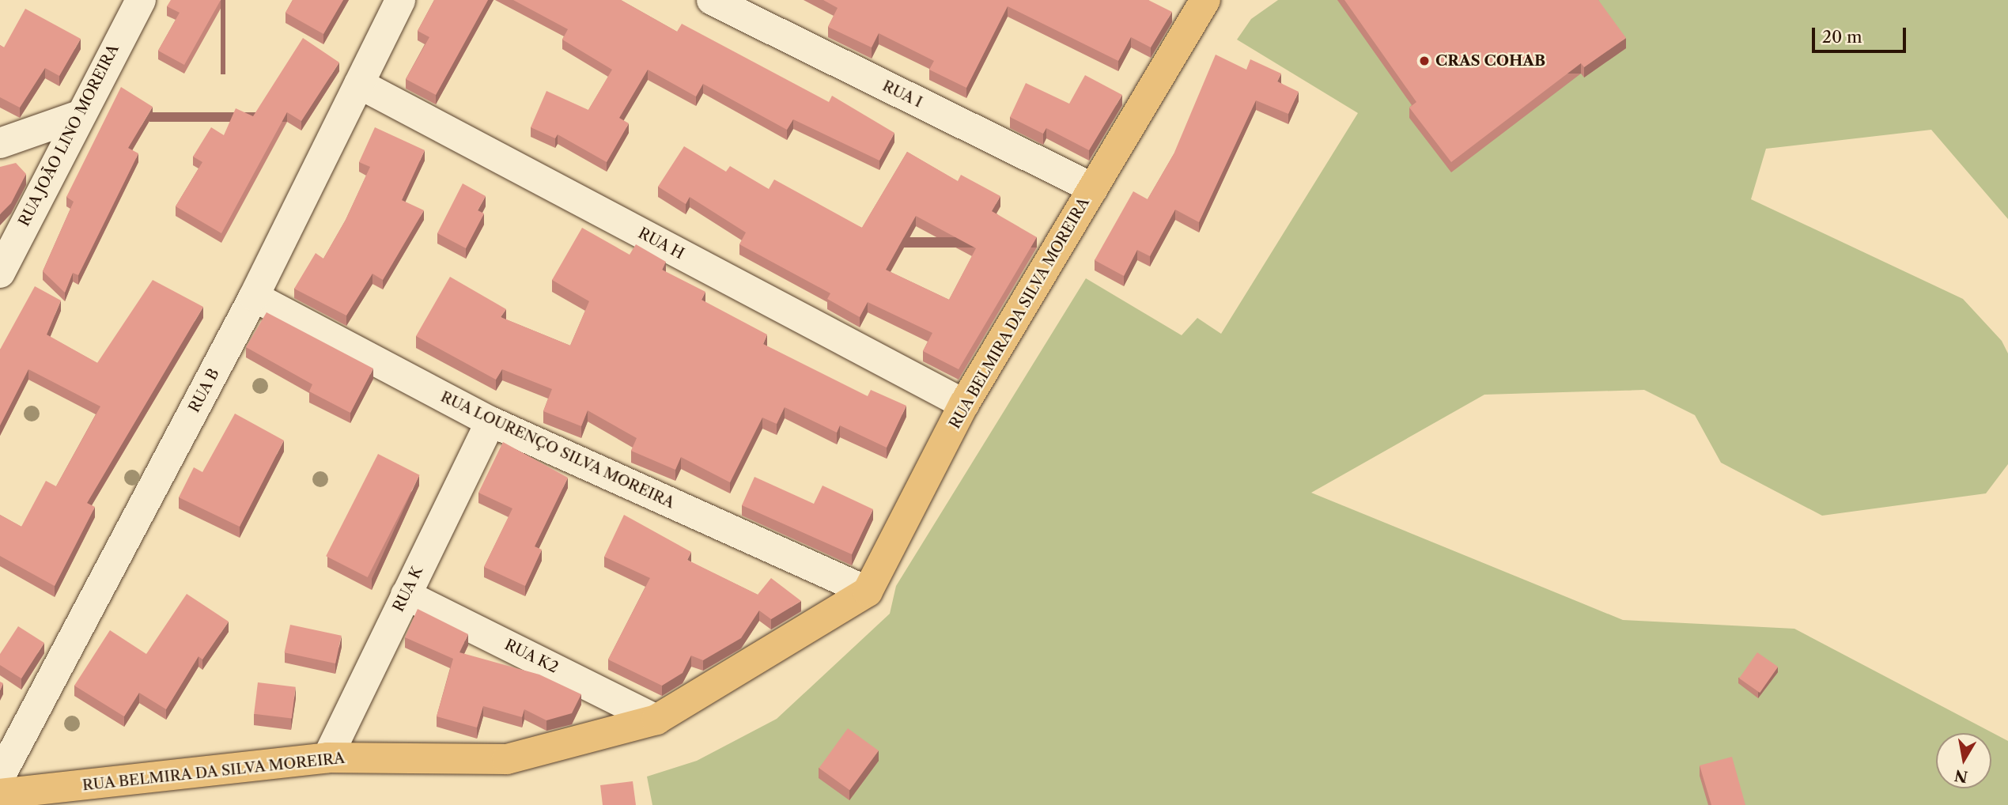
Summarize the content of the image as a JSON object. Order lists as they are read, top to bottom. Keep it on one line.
{"streets":{"main road":["RUA BELMIRA DA SILVA MOREIRA"],"street":["RUA I","RUA JOÃO LINO MOREIRA","RUA H","RUA B","RUA LOURENÇO SILVA MOREIRA","RUA K","RUA K2"]},"crossings":[["RUA I","RUA BELMIRA DA SILVA MOREIRA"],["RUA H","RUA BELMIRA DA SILVA MOREIRA"],["RUA H","RUA B"],["RUA BELMIRA DA SILVA MOREIRA","RUA LOURENÇO SILVA MOREIRA"],["RUA BELMIRA DA SILVA MOREIRA","RUA K"],["RUA BELMIRA DA SILVA MOREIRA","RUA K2"],["RUA B","RUA LOURENÇO SILVA MOREIRA"],["RUA LOURENÇO SILVA MOREIRA","RUA K"],["RUA K","RUA K2"]],"places":["CRAS COHAB"],"scale_bar":"20 m","north":"bottom"}
